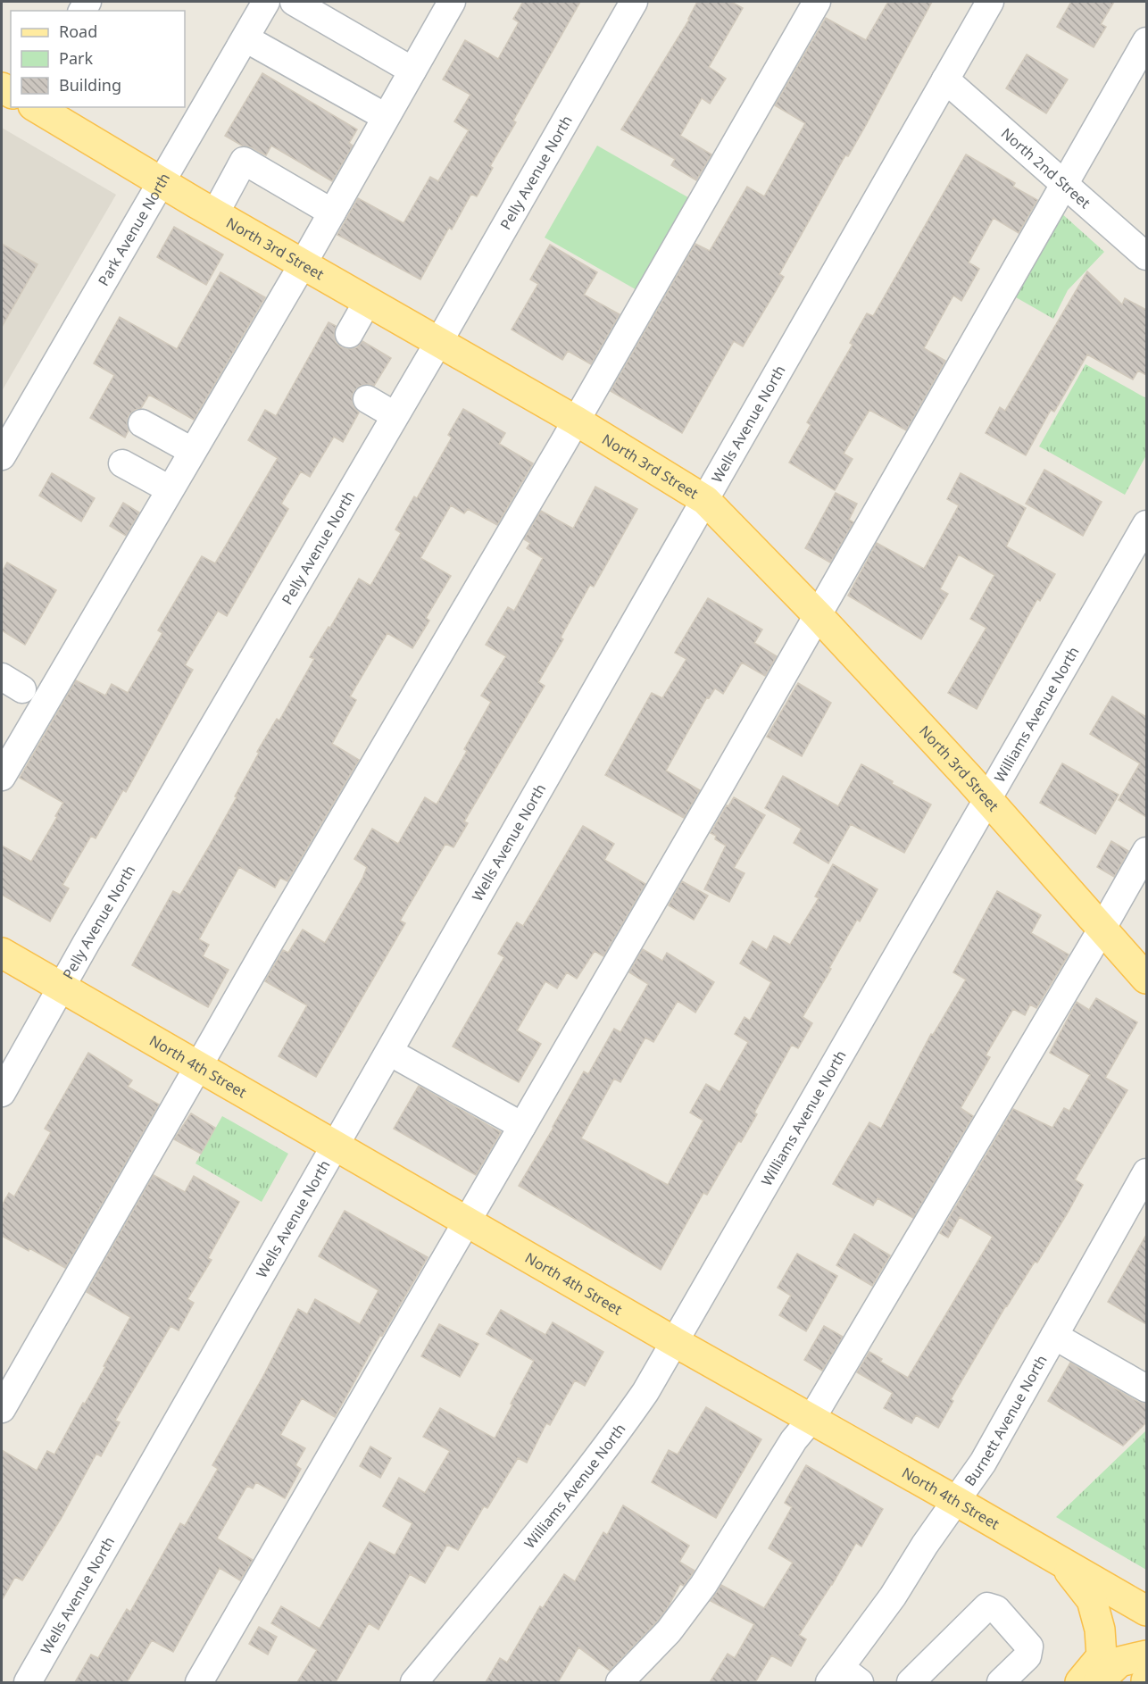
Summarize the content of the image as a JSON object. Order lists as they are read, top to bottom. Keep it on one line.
{"streets":{"main road":["North 3rd Street","North 4th Street"],"street":["North 2nd Street","Pelly Avenue North","Park Avenue North","Wells Avenue North","Williams Avenue North","Burnett Avenue North"]},"crossings":[["North 2nd Street","Wells Avenue North"],["Pelly Avenue North","North 3rd Street"],["Pelly Avenue North","North 4th Street"],["Park Avenue North","North 3rd Street"],["North 3rd Street","Wells Avenue North"],["North 3rd Street","Williams Avenue North"],["Wells Avenue North","North 4th Street"],["Williams Avenue North","North 4th Street"],["North 4th Street","Burnett Avenue North"]],"legend":["Road","Park","Building"]}
